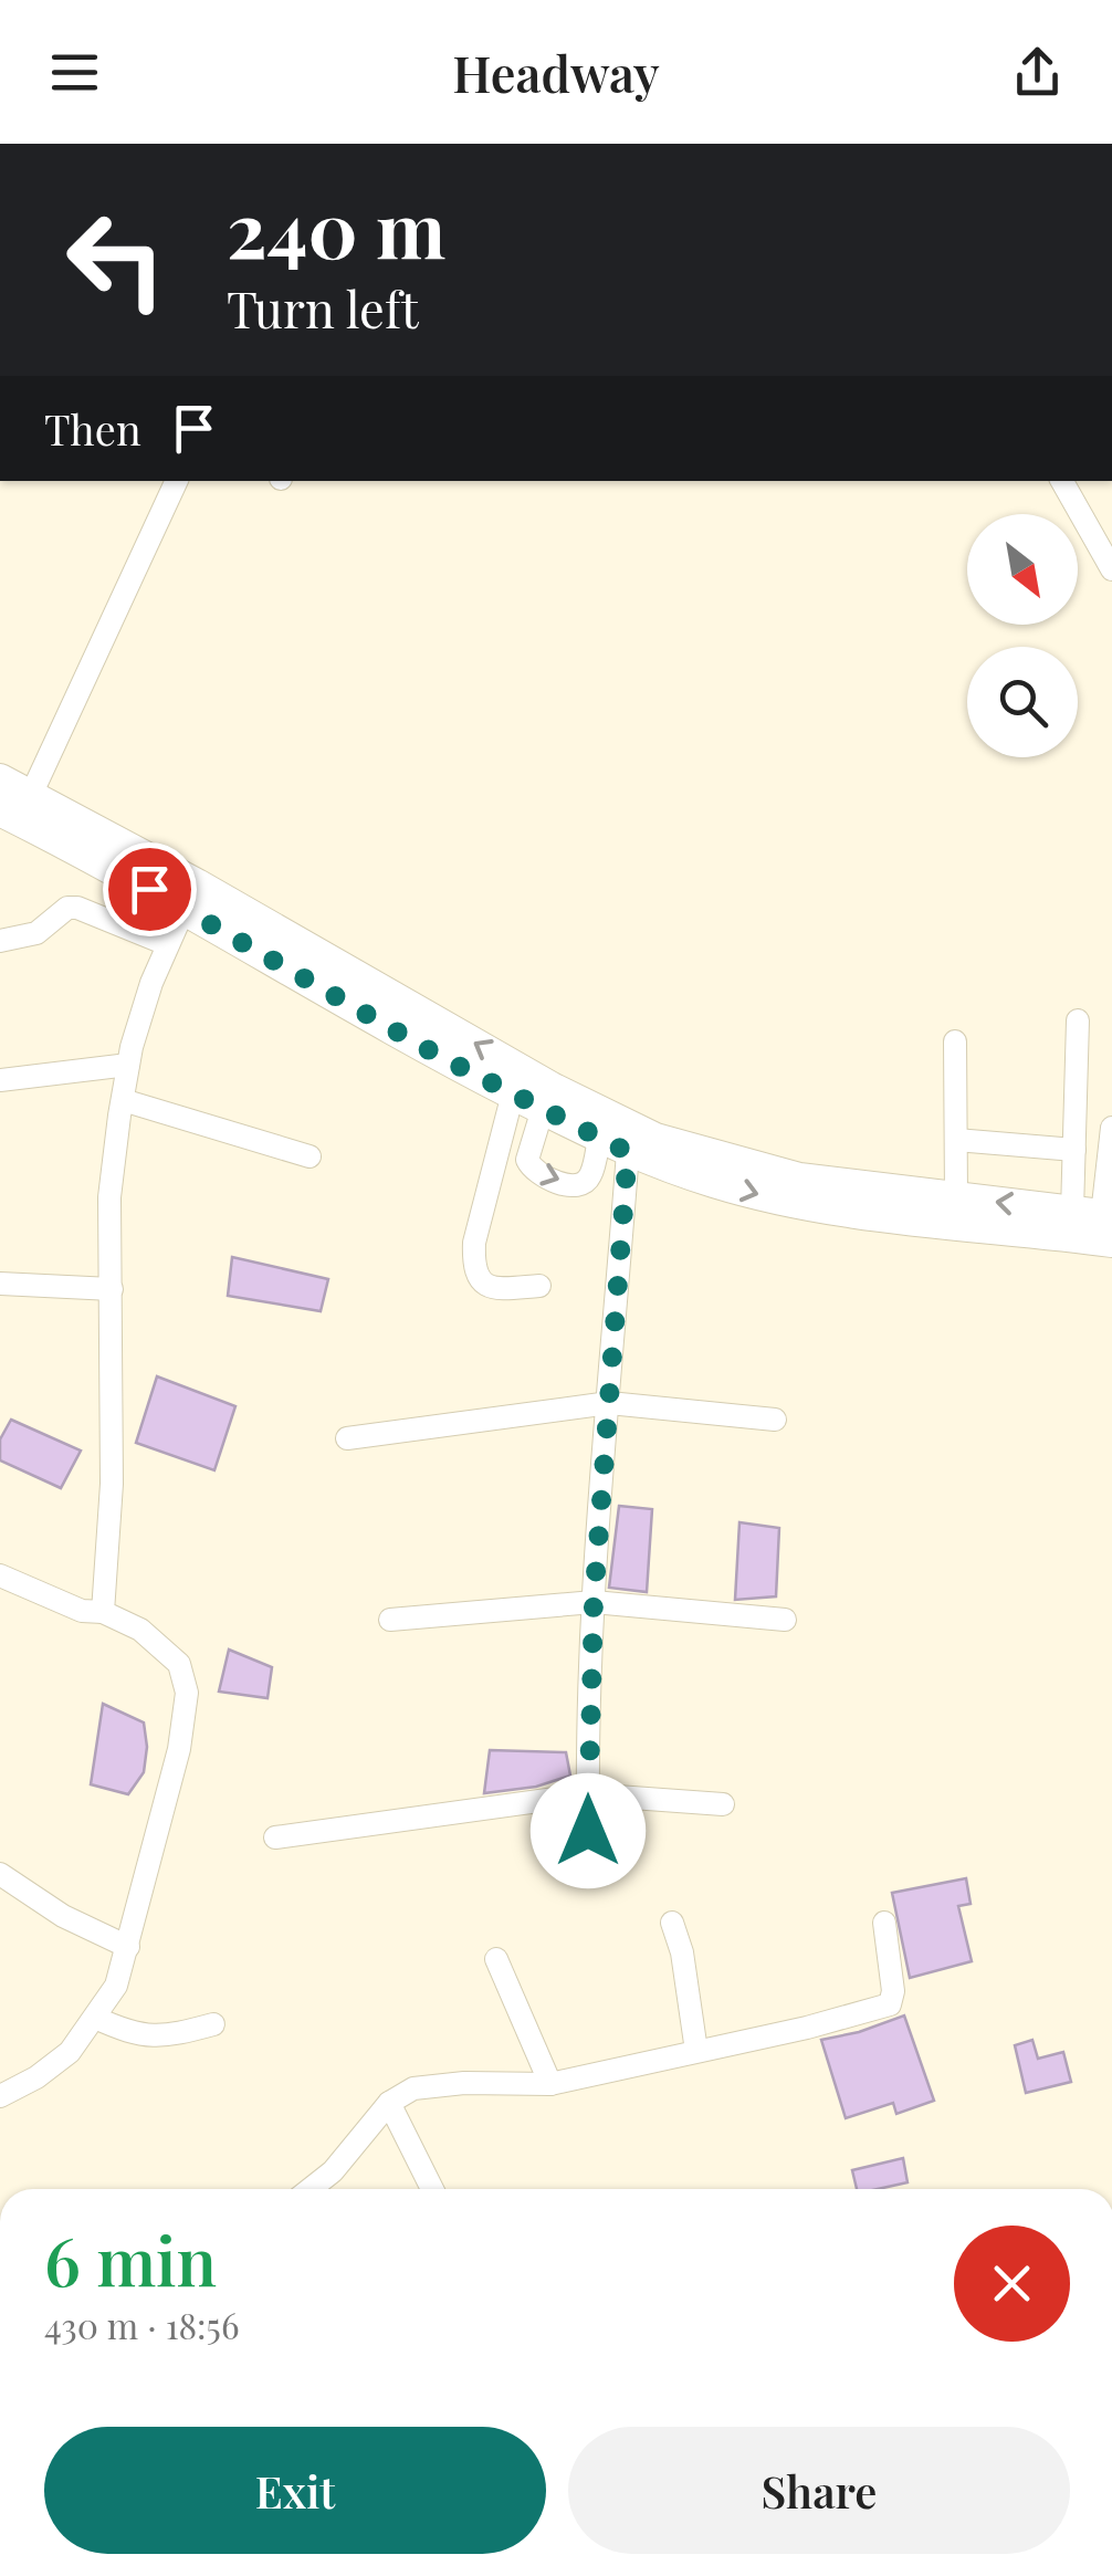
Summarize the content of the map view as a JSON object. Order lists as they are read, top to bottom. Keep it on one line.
{"north":"bottom right","page":{"header":"Headway","turn":["240 m","Turn left"],"then":"Then","heading":["6 min","430 m · 18:56"],"buttons":["Exit","Share"]}}
